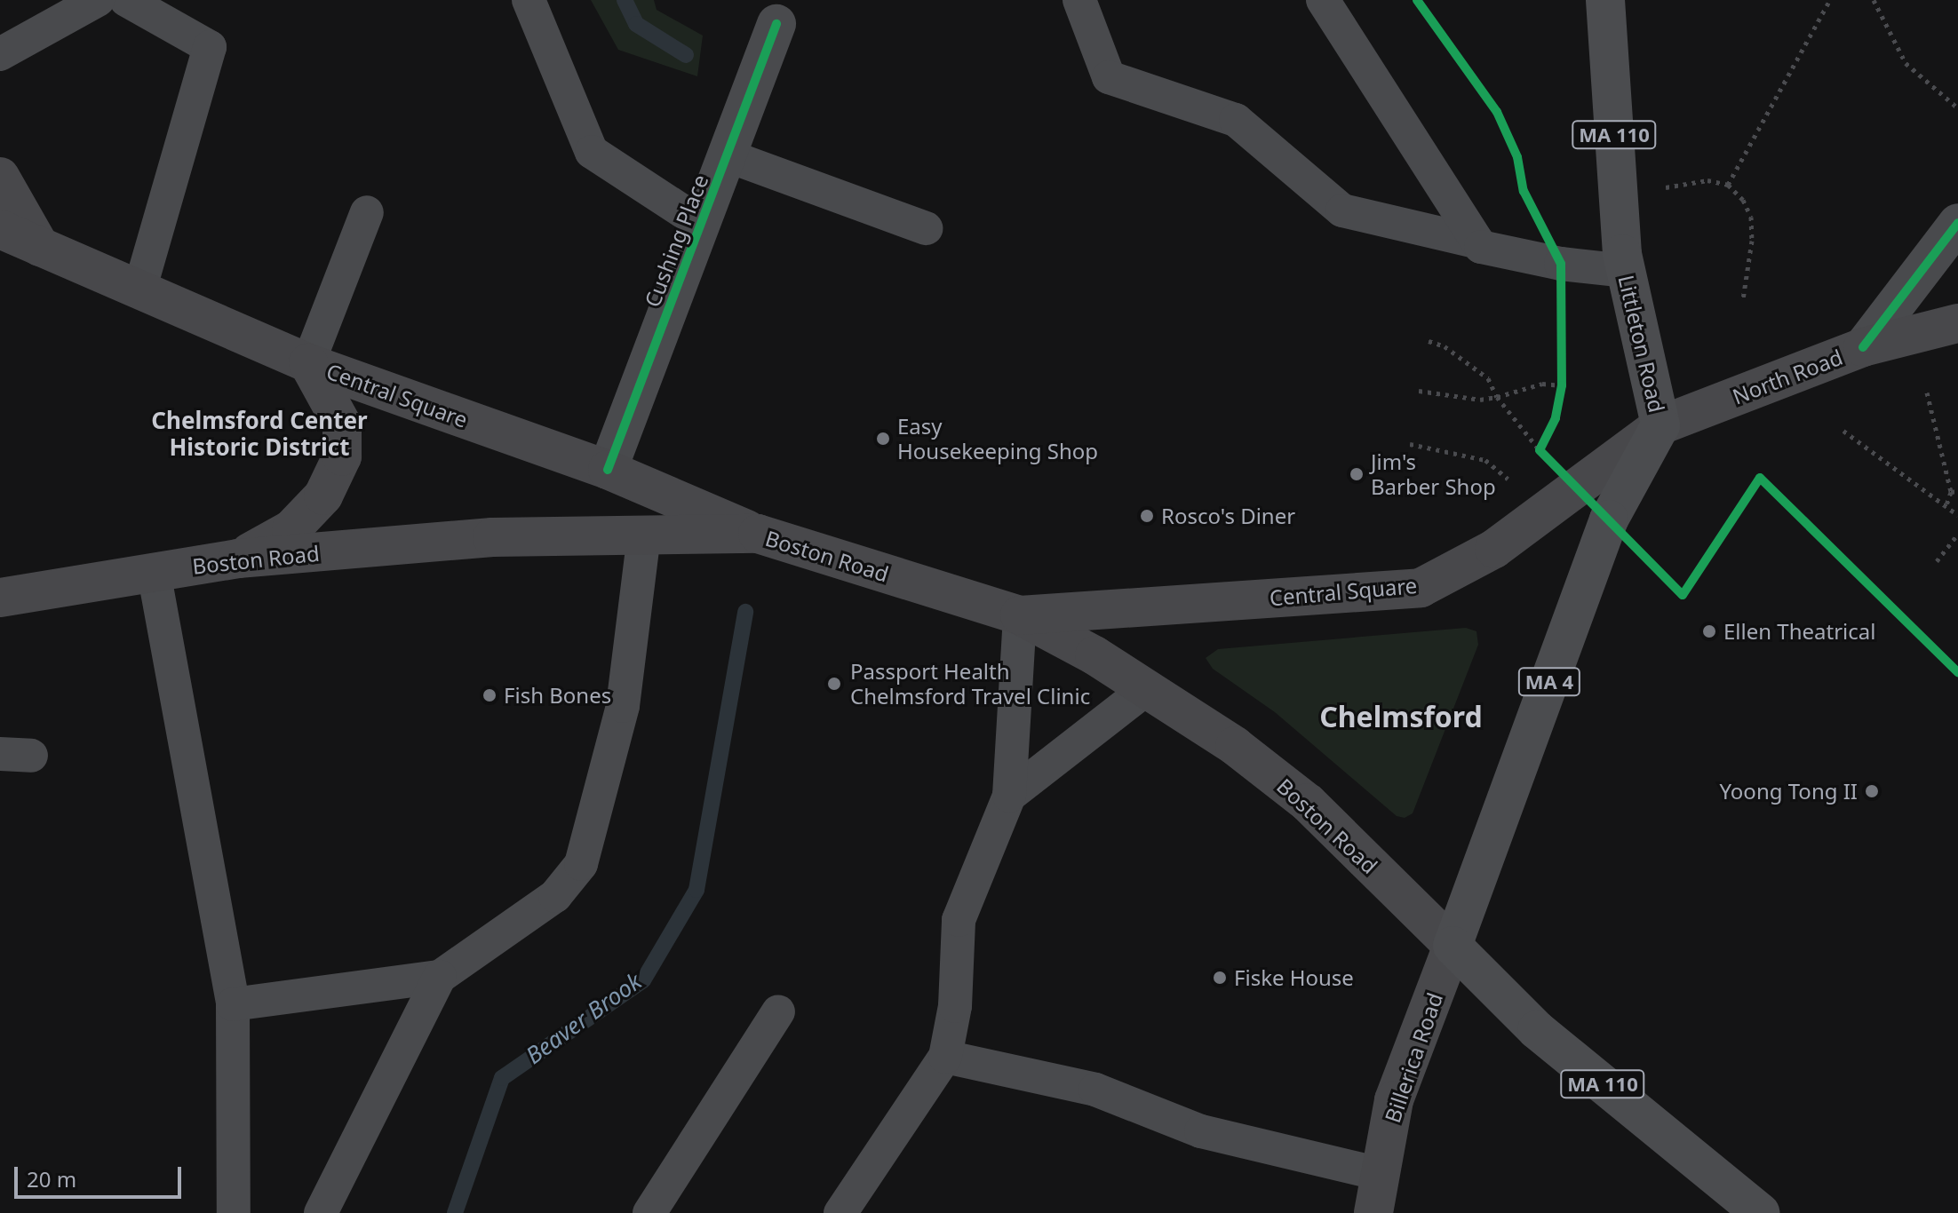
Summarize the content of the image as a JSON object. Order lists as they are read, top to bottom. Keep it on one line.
{"streets":{"main road":["MA 110","Littleton Road","North Road","Central Square","Boston Road","MA 4","Billerica Road"],"street":["Cushing Place"]},"crossings":[["MA 110","Littleton Road"],["MA 110","Boston Road"],["MA 110","Billerica Road"],["Cushing Place","Central Square"],["Littleton Road","North Road"],["Littleton Road","Central Square"],["Littleton Road","Boston Road"],["Littleton Road","Billerica Road"],["North Road","Central Square"],["Central Square","Boston Road"],["Boston Road","Billerica Road"]],"districts":["Chelmsford Center Historic District","Chelmsford"],"water":["Beaver Brook"],"places":["Easy Housekeeping Shop","Jim's Barber Shop","Rosco's Diner","Ellen Theatrical","Passport Health Chelmsford Travel Clinic","Fish Bones","Yoong Tong II","Fiske House"],"scale_bar":"20 m"}
